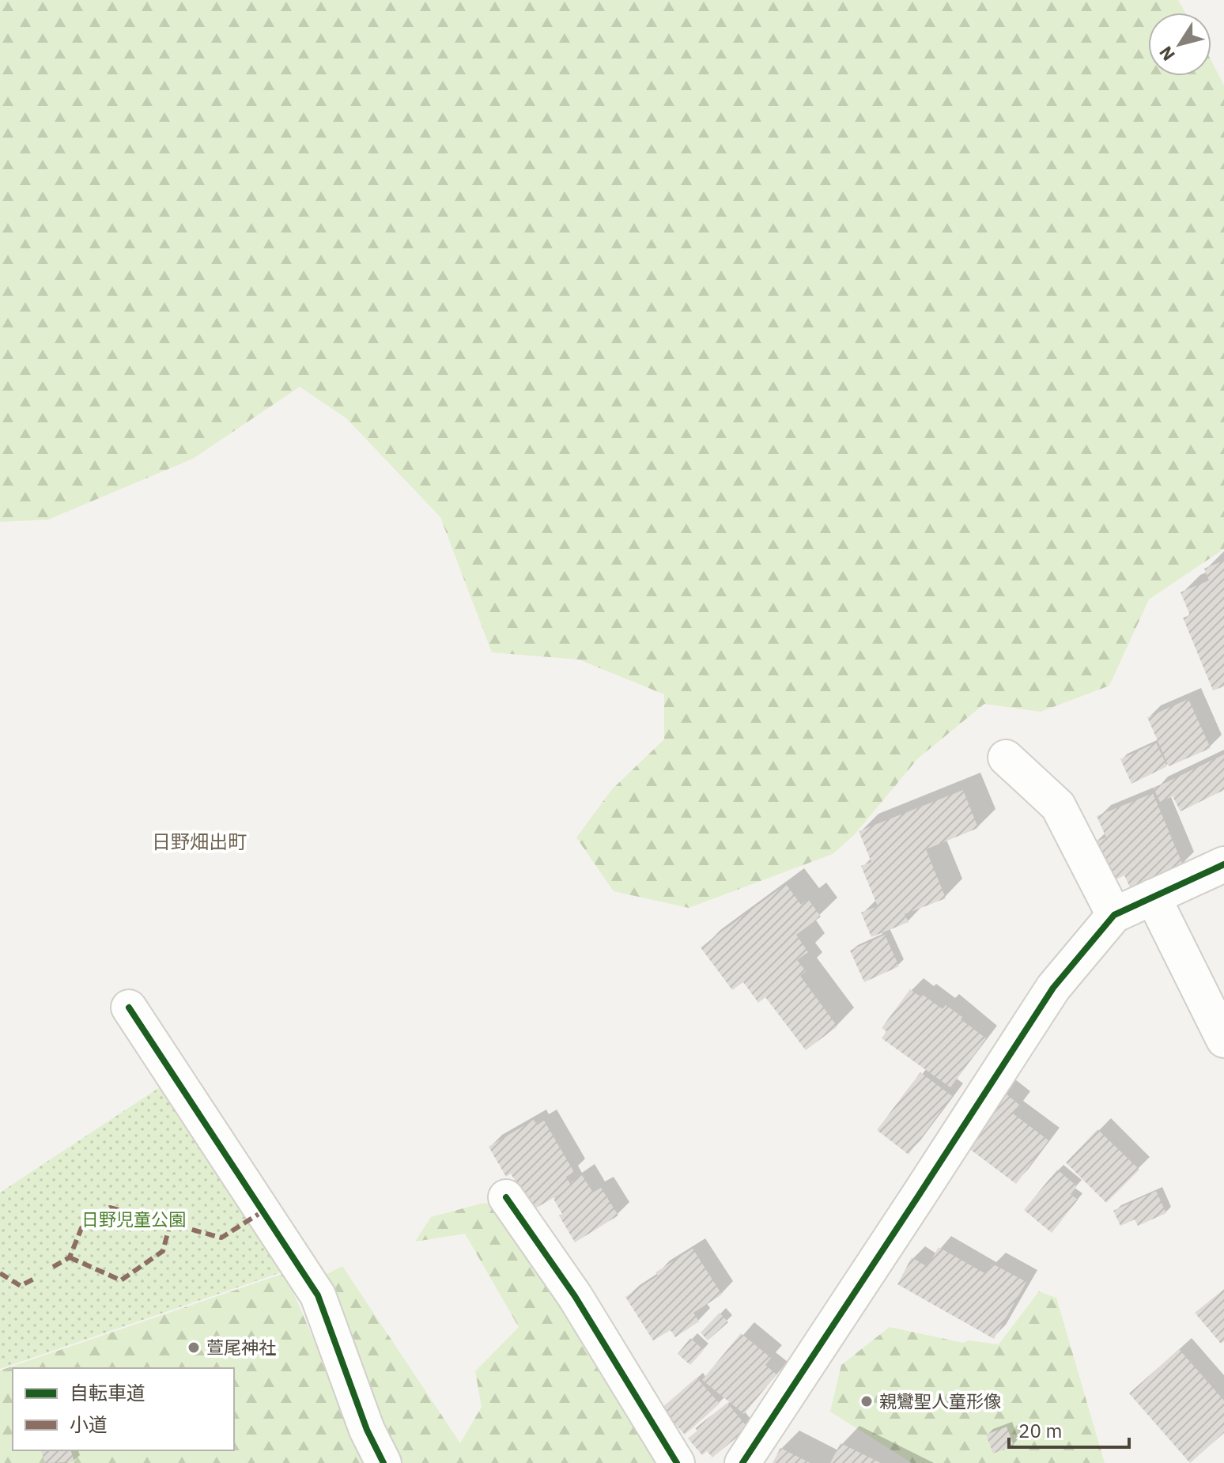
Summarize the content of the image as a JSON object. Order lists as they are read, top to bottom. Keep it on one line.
{"districts":["日野畑出町"],"parks":["日野児童公園"],"places":["萱尾神社","親鸞聖人童形像"],"legend":["自転車道","小道"],"scale_bar":"20 m","north":"bottom left"}
